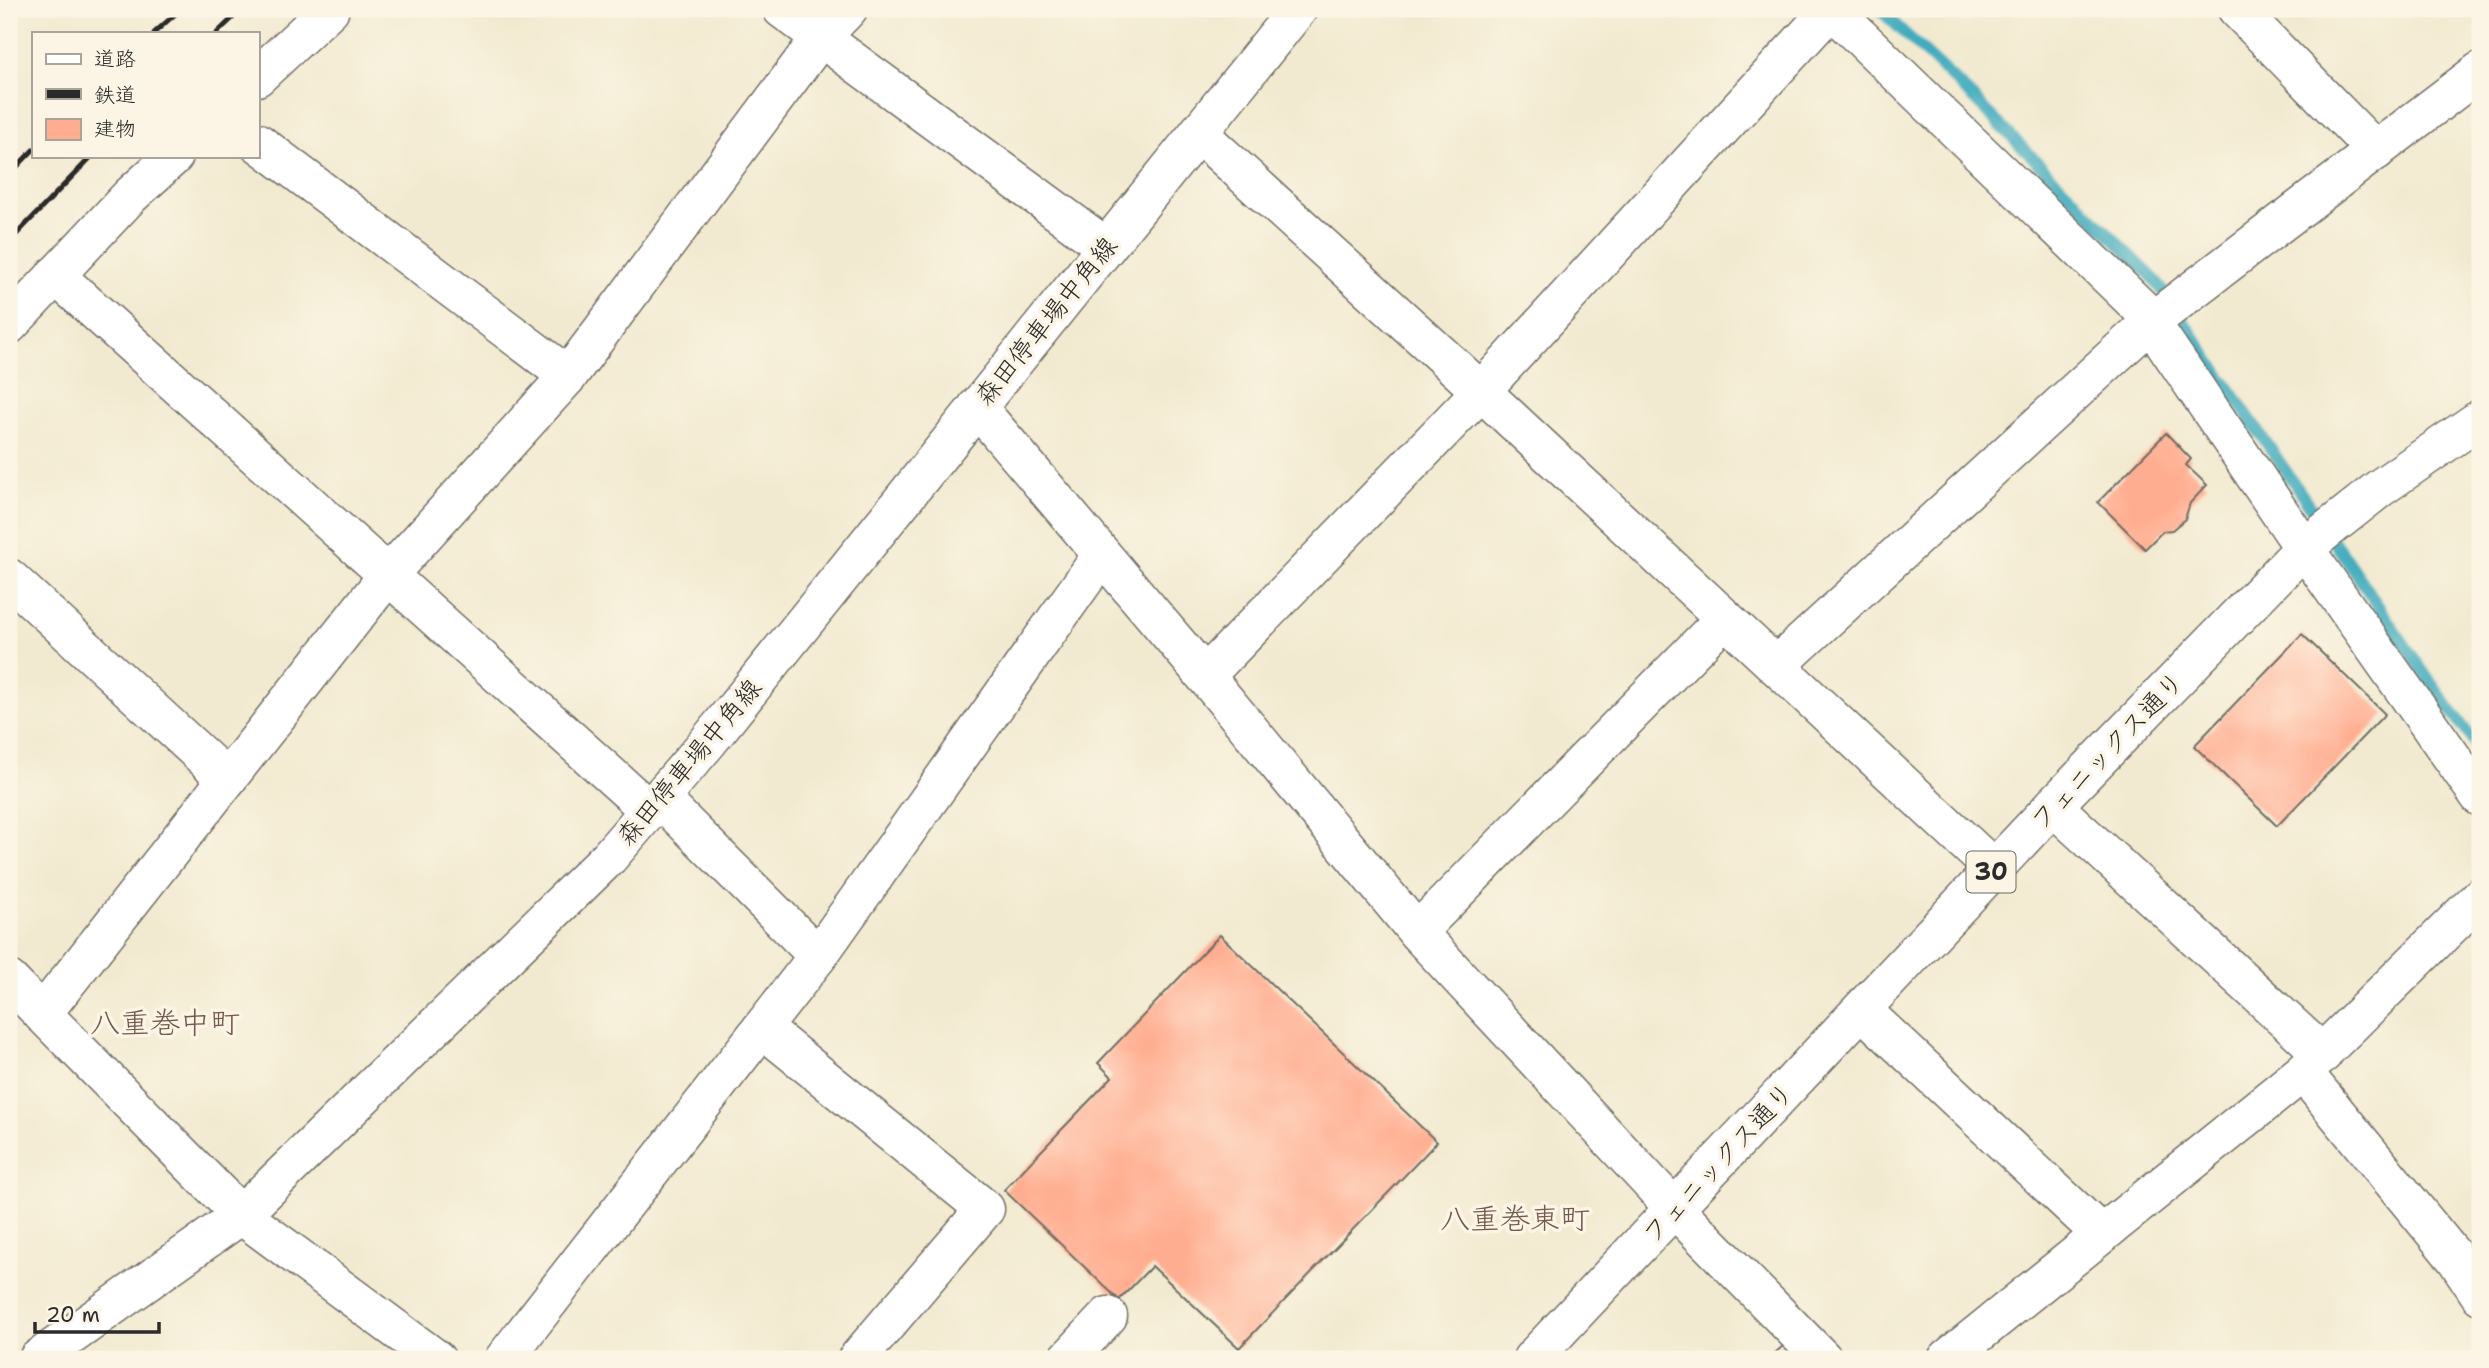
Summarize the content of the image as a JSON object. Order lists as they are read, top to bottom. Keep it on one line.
{"streets":{"street":["森田停車場中角線","フェニックス通り","30"]},"districts":["八重巻中町","八重巻東町"],"legend":["道路","鉄道","建物"],"scale_bar":"20 m"}
